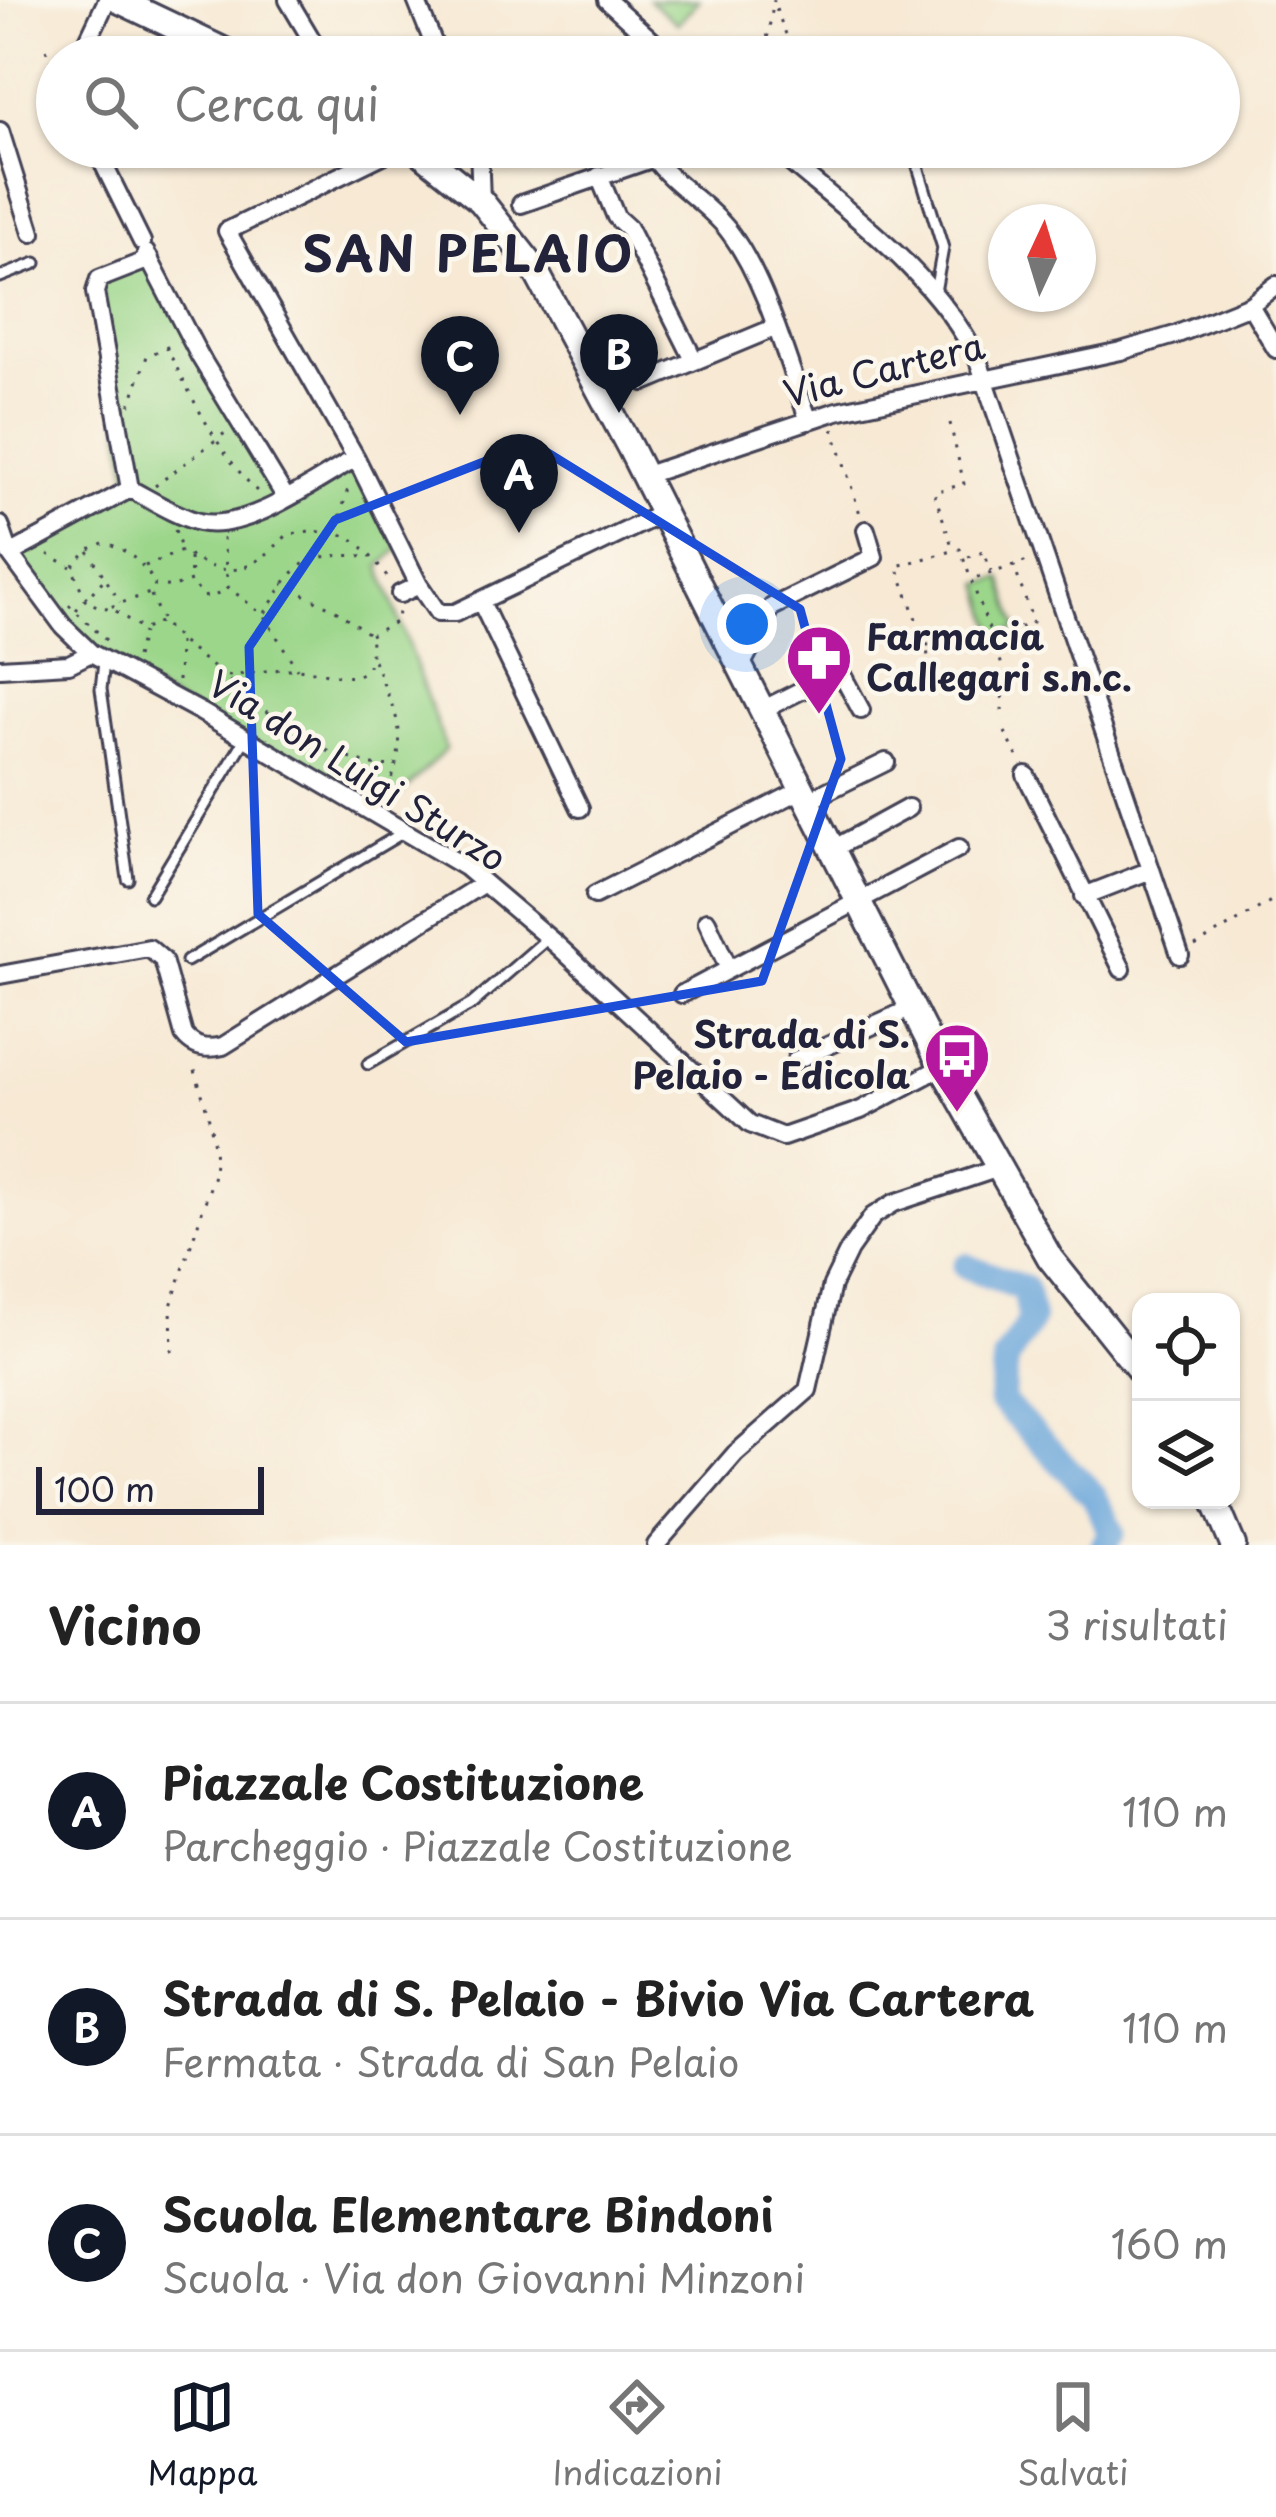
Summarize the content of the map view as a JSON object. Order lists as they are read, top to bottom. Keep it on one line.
{"streets":{"street":["Via Cartera","Via don Luigi Sturzo"]},"districts":["SAN PELAIO"],"places":{"pharmacy":["Farmacia Callegari s.n.c."],"bus stop":["Strada di S. Pelaio - Edicola"]},"scale_bar":"100 m","north":"top","page":{"search":"Cerca qui","pins":["B","C","A"],"scale":"100 m","heading":["Vicino","3 risultati"],"list":[{"mark":"A","name":"Piazzale Costituzione","note":"Parcheggio · Piazzale Costituzione","value":"110 m"},{"mark":"B","name":"Strada di S. Pelaio - Bivio Via Cartera","note":"Fermata · Strada di San Pelaio","value":"110 m"},{"mark":"C","name":"Scuola Elementare Bindoni","note":"Scuola · Via don Giovanni Minzoni","value":"160 m"}],"nav":["Mappa","Indicazioni","Salvati"]}}
